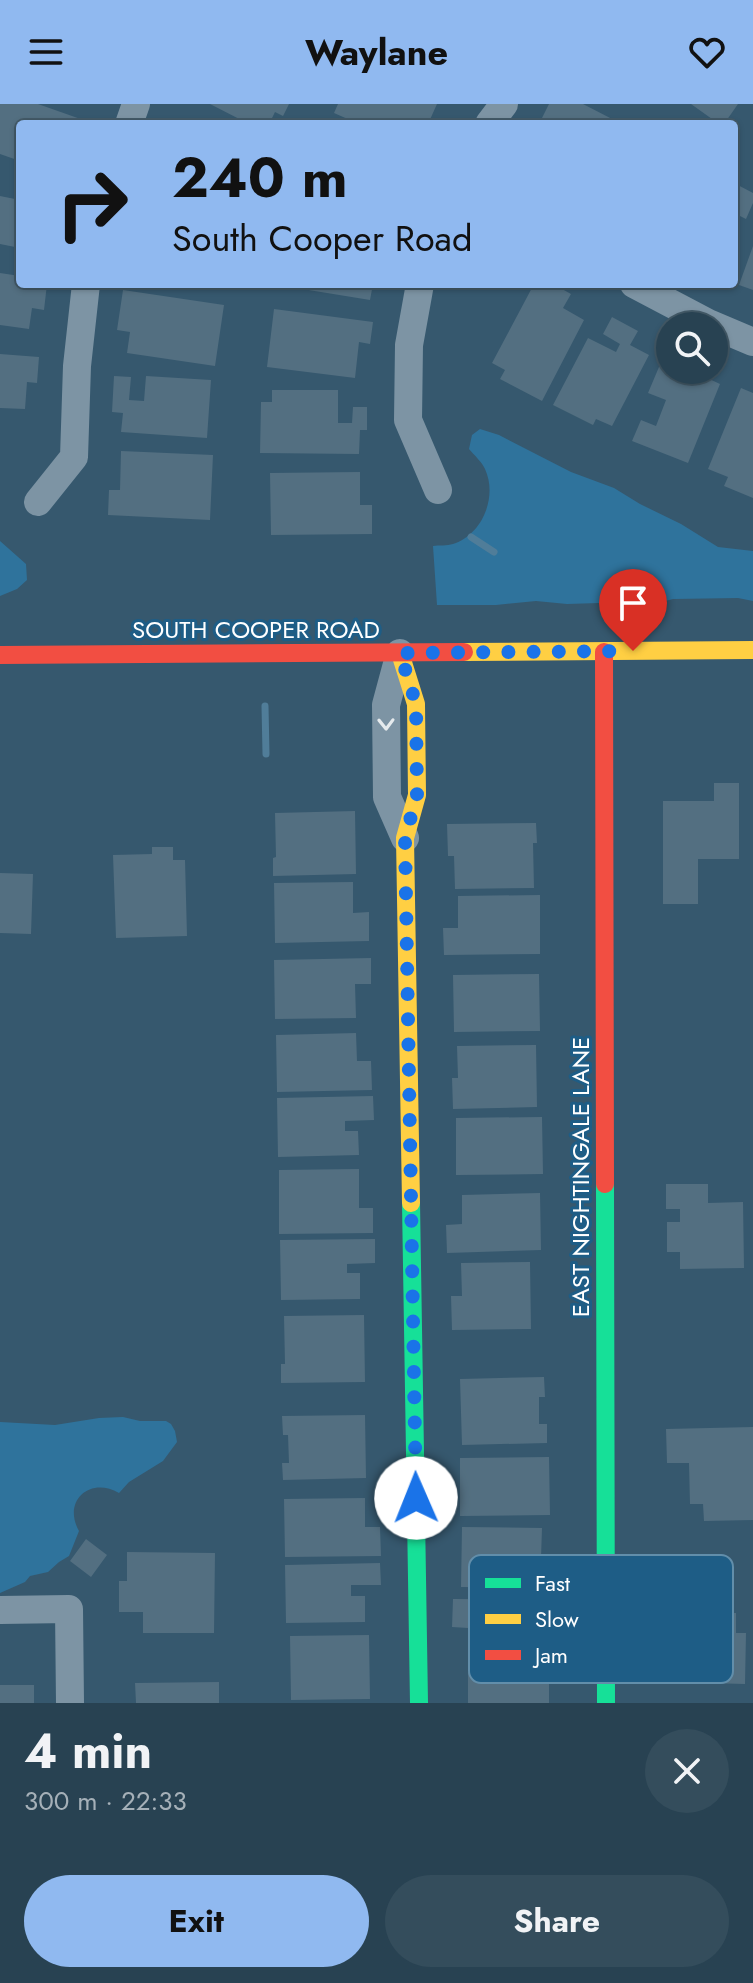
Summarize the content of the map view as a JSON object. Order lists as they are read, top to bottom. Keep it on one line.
{"streets":{"street":["SOUTH COOPER ROAD","EAST NIGHTINGALE LANE"]},"crossings":[["SOUTH COOPER ROAD","EAST NIGHTINGALE LANE"]],"legend":["Fast","Slow","Jam"],"page":{"header":"Waylane","turn":["240 m","South Cooper Road"],"heading":["4 min","300 m · 22:33"],"buttons":["Exit","Share"]}}
